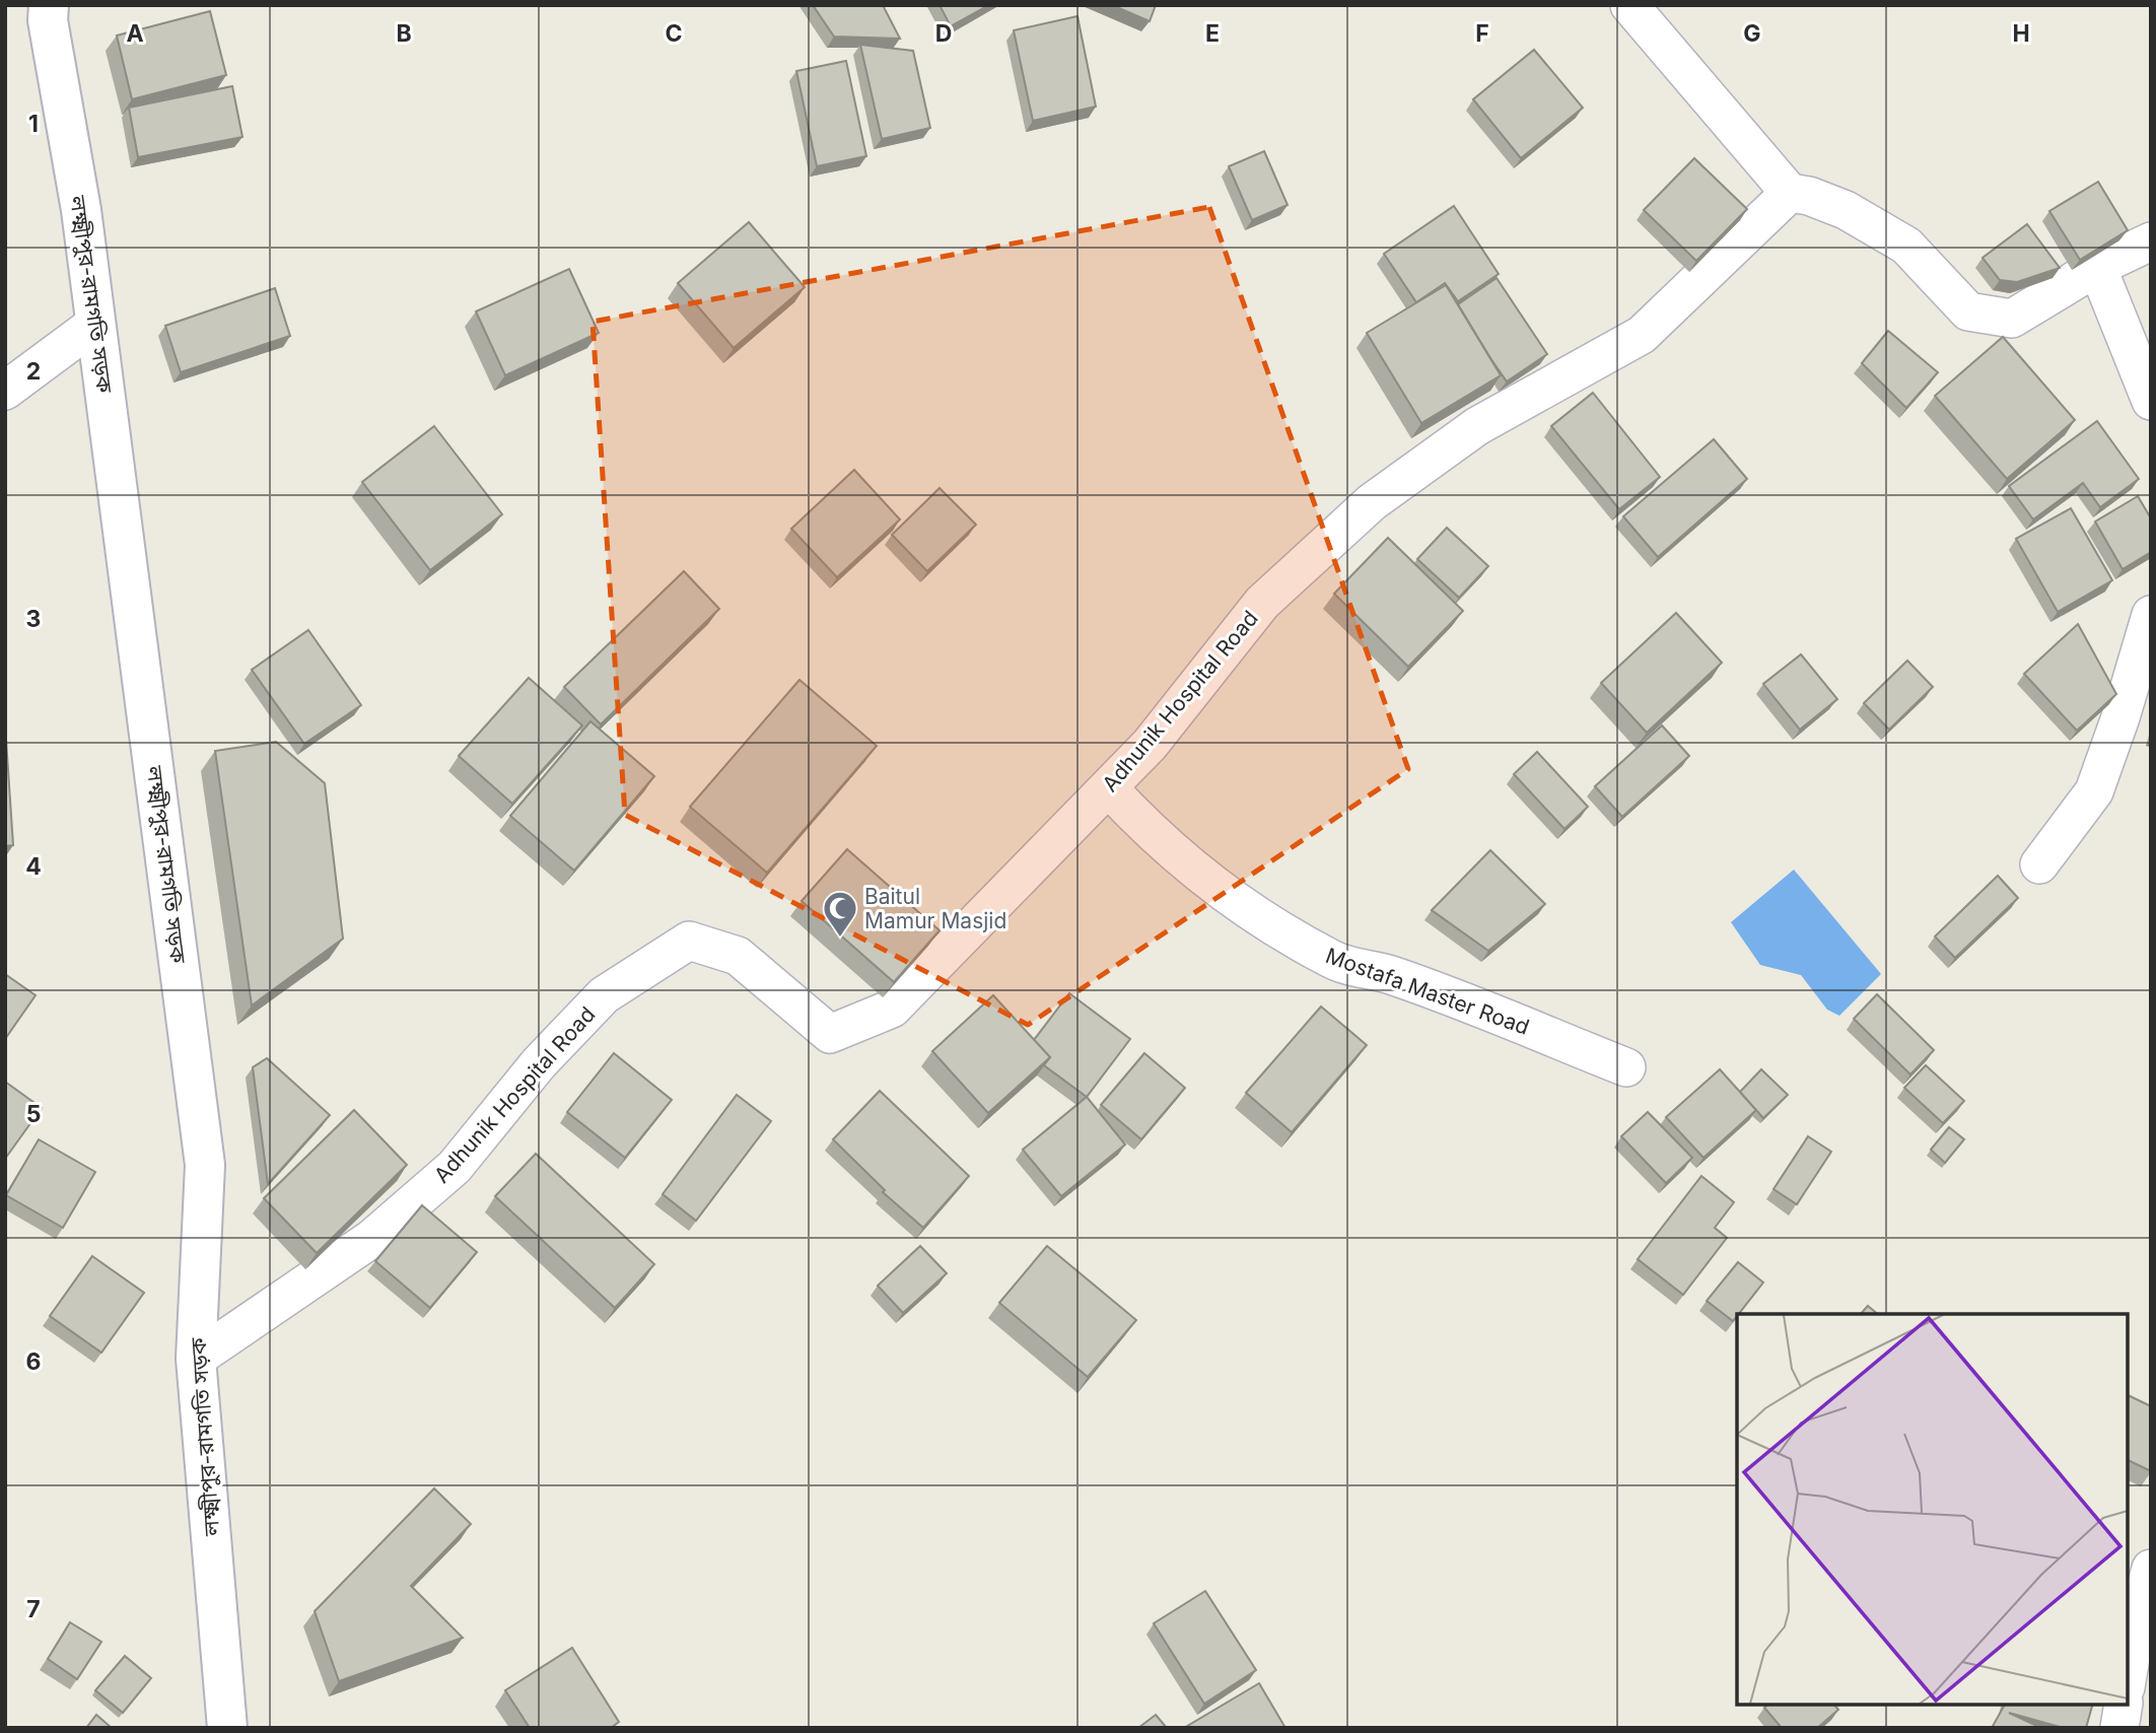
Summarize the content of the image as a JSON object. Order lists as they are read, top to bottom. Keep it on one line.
{"streets":{"main road":["লক্ষ্মীপুর-রামগতি সড়ক"],"street":["Adhunik Hospital Road","Mostafa Master Road"]},"crossings":[["লক্ষ্মীপুর-রামগতি সড়ক","Adhunik Hospital Road"],["Adhunik Hospital Road","Mostafa Master Road"]],"places":{"mosque":["Baitul Mamur Masjid"]},"grid":{"columns":["A","B","C","D","E","F","G","H"],"rows":["1","2","3","4","5","6","7"]}}
